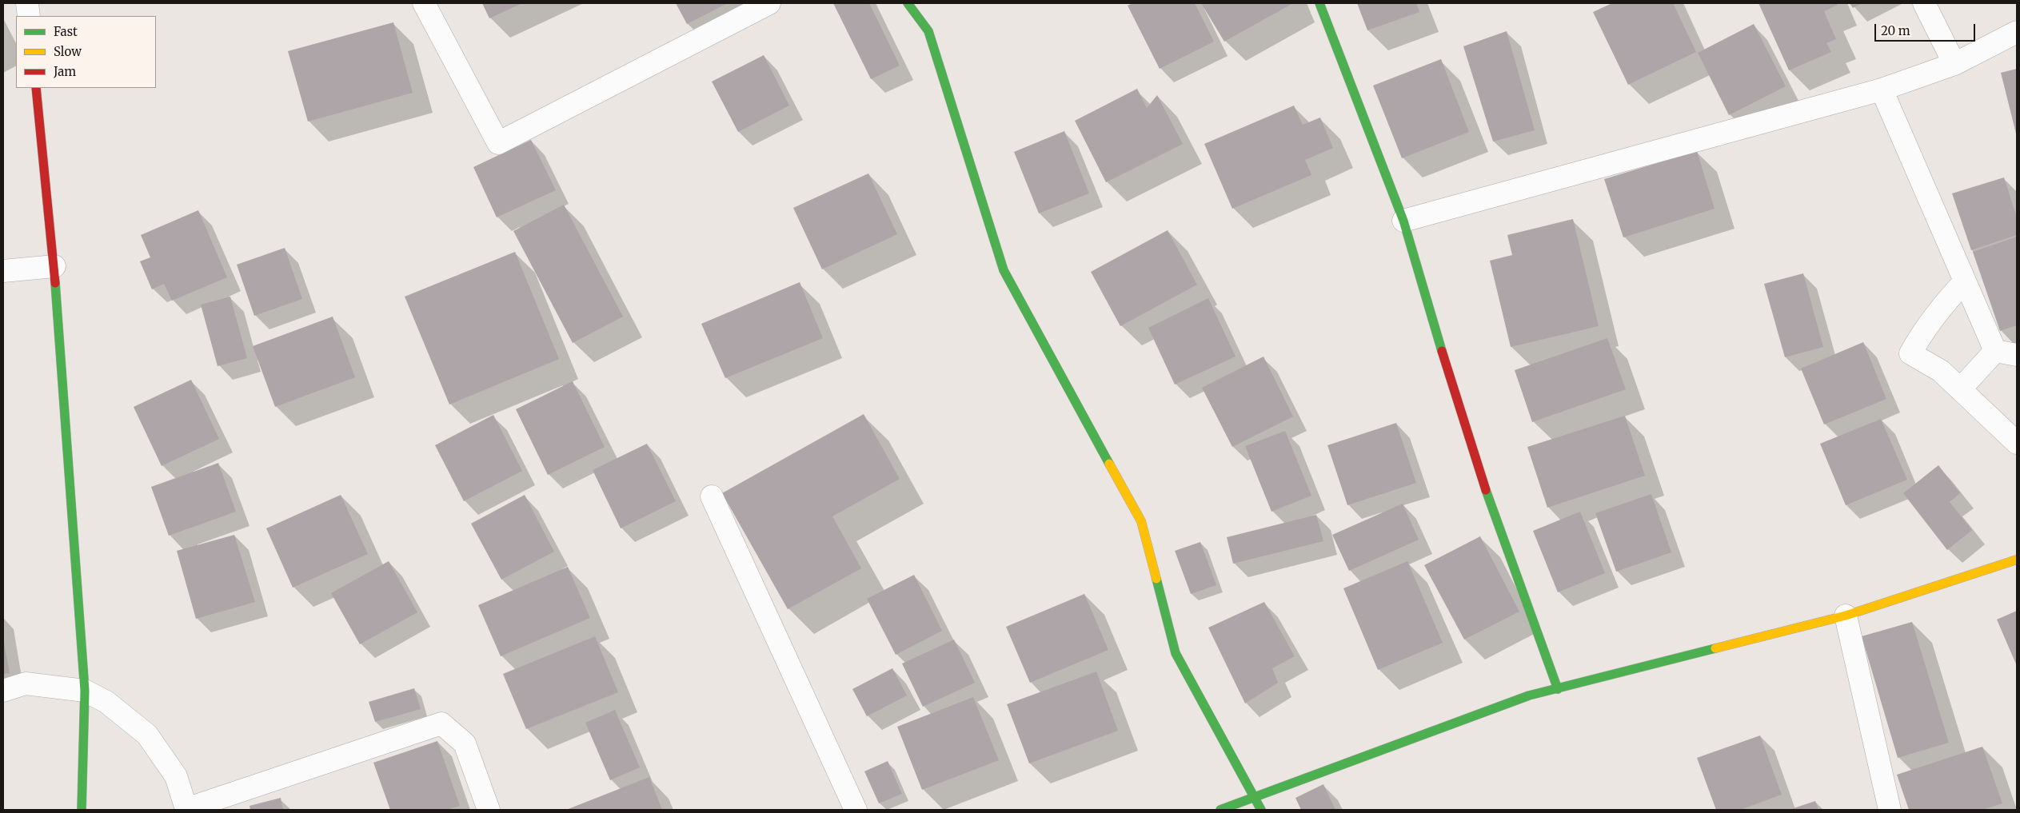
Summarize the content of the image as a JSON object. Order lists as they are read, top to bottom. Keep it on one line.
{"legend":["Fast","Slow","Jam"],"scale_bar":"20 m"}
